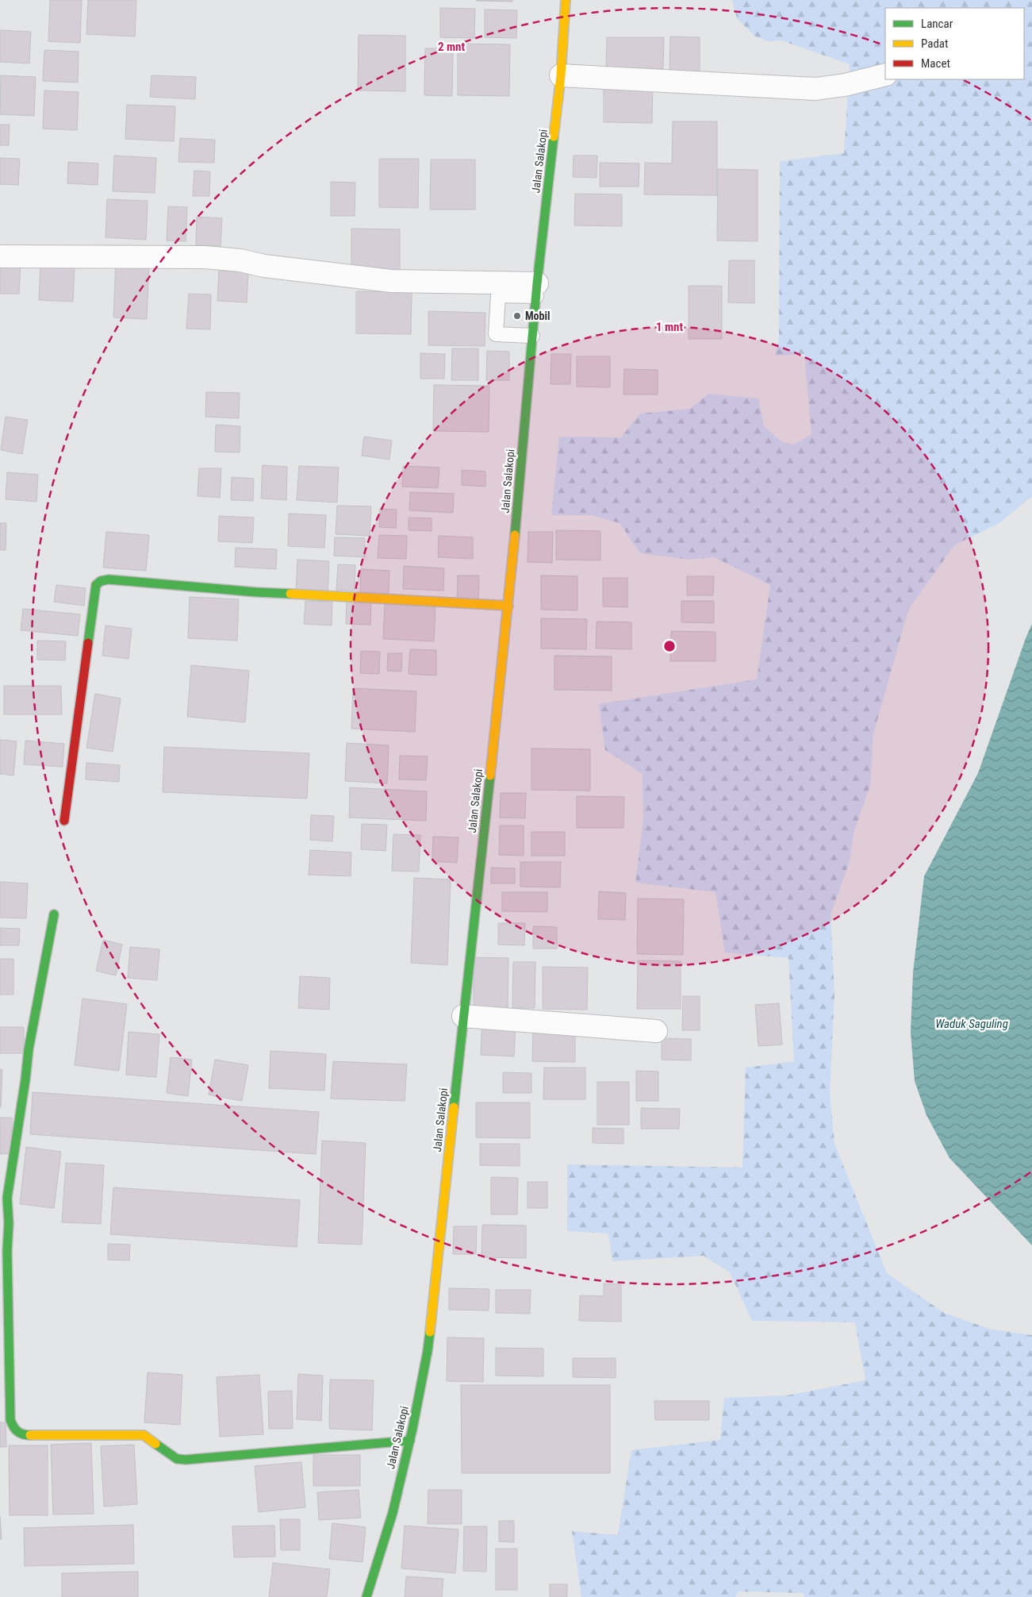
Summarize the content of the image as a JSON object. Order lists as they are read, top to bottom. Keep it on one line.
{"streets":{"street":["Jalan Salakopi"]},"water":["Waduk Saguling"],"places":["Mobil"],"legend":["Lancar","Padat","Macet"],"rings":["2 mnt","1 mnt"]}
